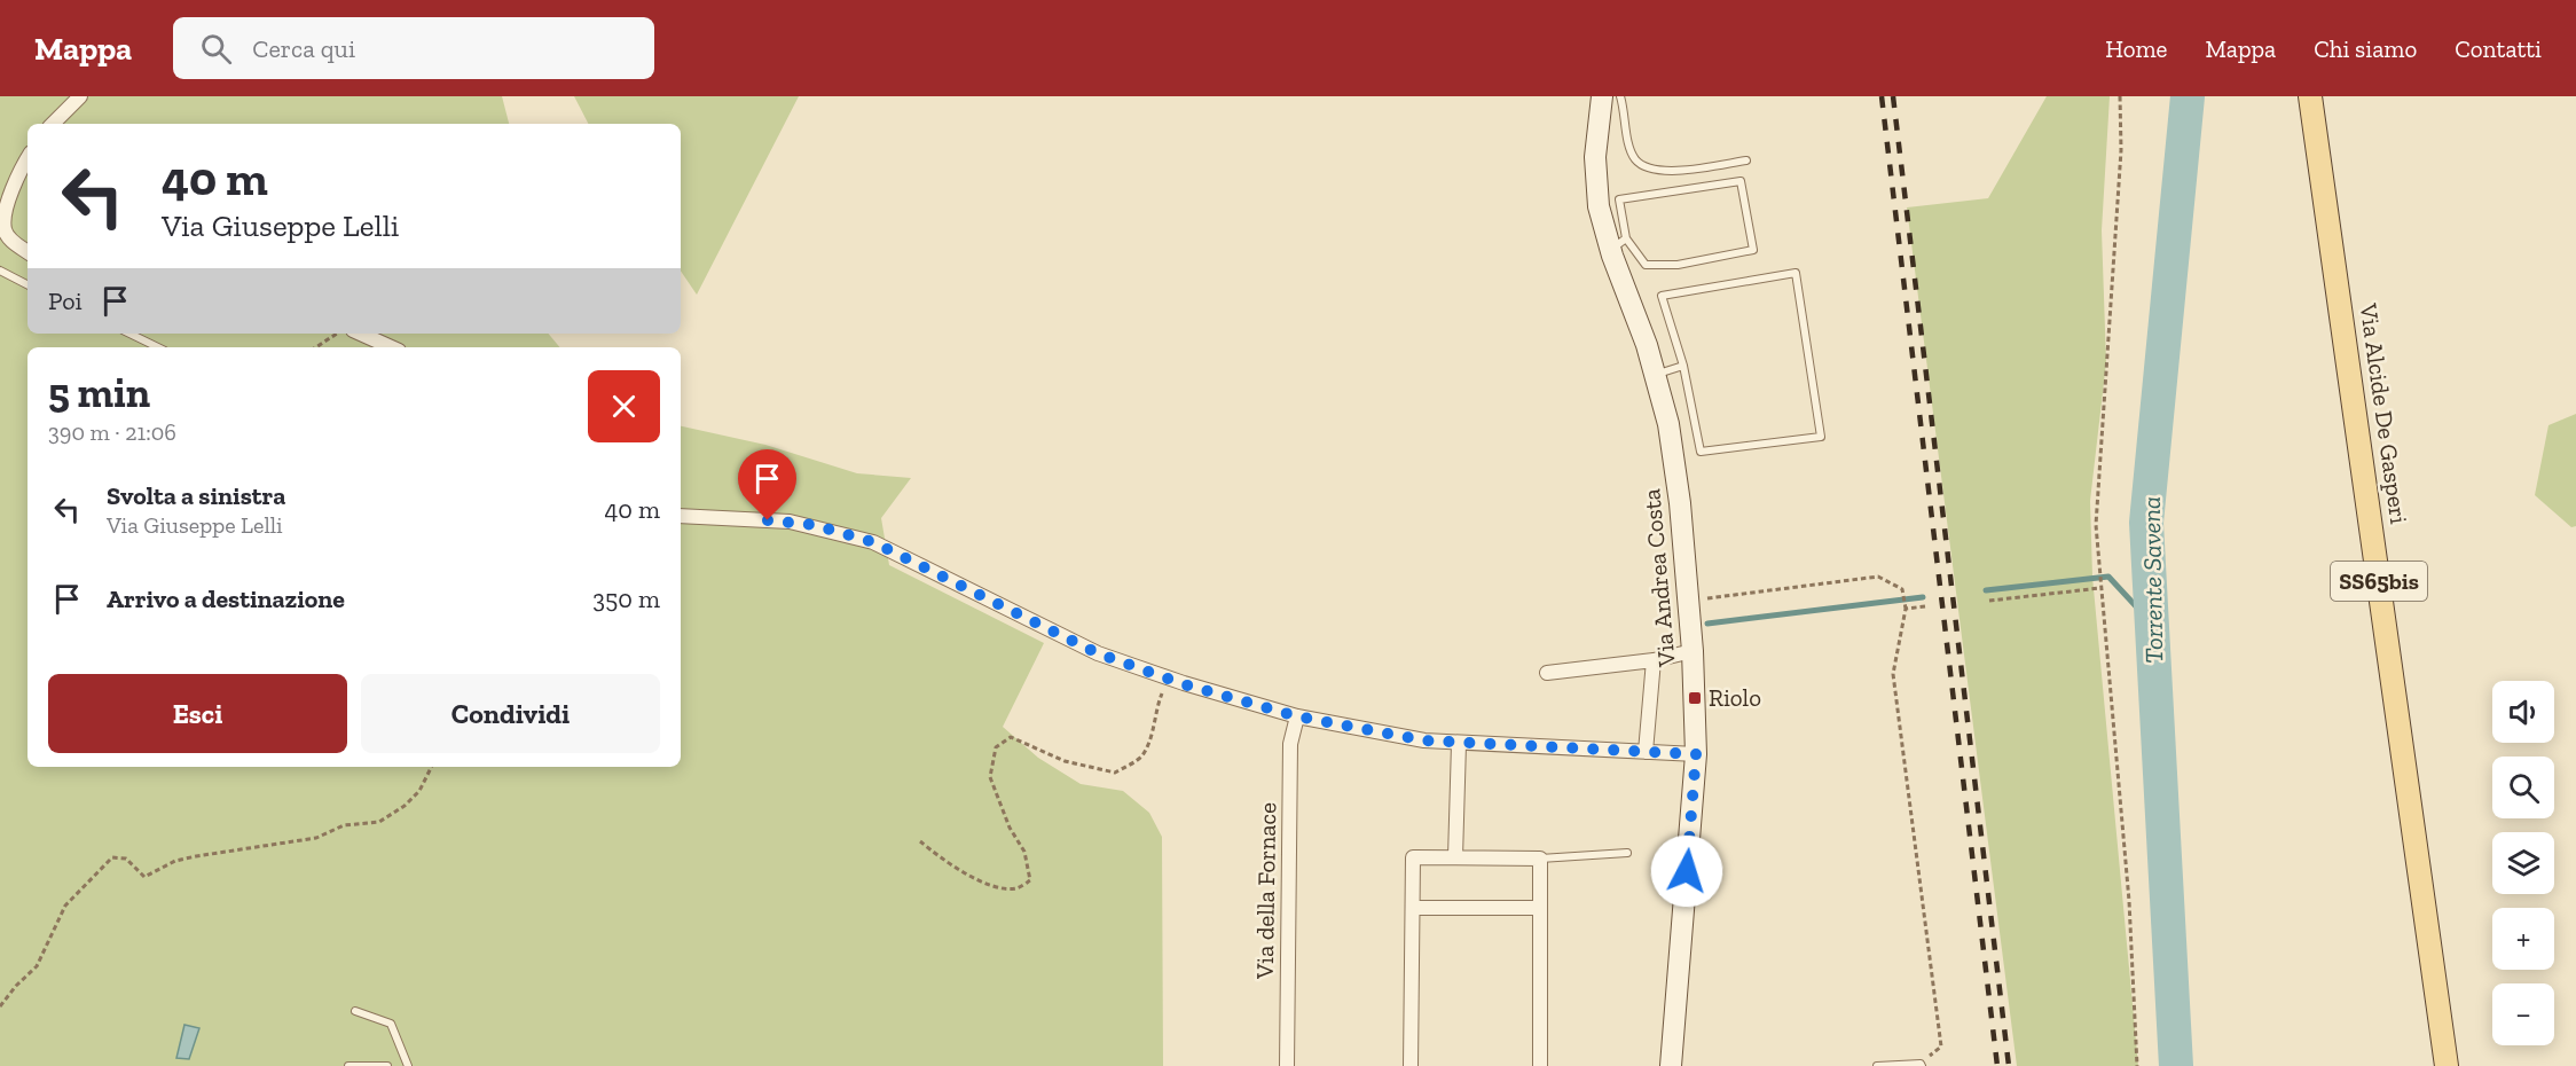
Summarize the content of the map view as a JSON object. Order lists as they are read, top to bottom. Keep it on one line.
{"streets":{"main road":["Via Alcide De Gasperi","Via Andrea Costa","SS65bis"],"street":["Via della Fornace"]},"water":["Torrente Savena"],"places":{"transit":["Riolo"]},"page":{"header":"Mappa","search":"Cerca qui","nav":["Home","Mappa","Chi siamo","Contatti"],"turn":["40 m","Via Giuseppe Lelli"],"then":"Poi","heading":["5 min","390 m · 21:06"],"list":[{"name":"Svolta a sinistra","note":"Via Giuseppe Lelli","value":"40 m"},{"name":"Arrivo a destinazione","value":"350 m"}],"buttons":["Esci","Condividi"],"map_buttons":["+","−"]}}
